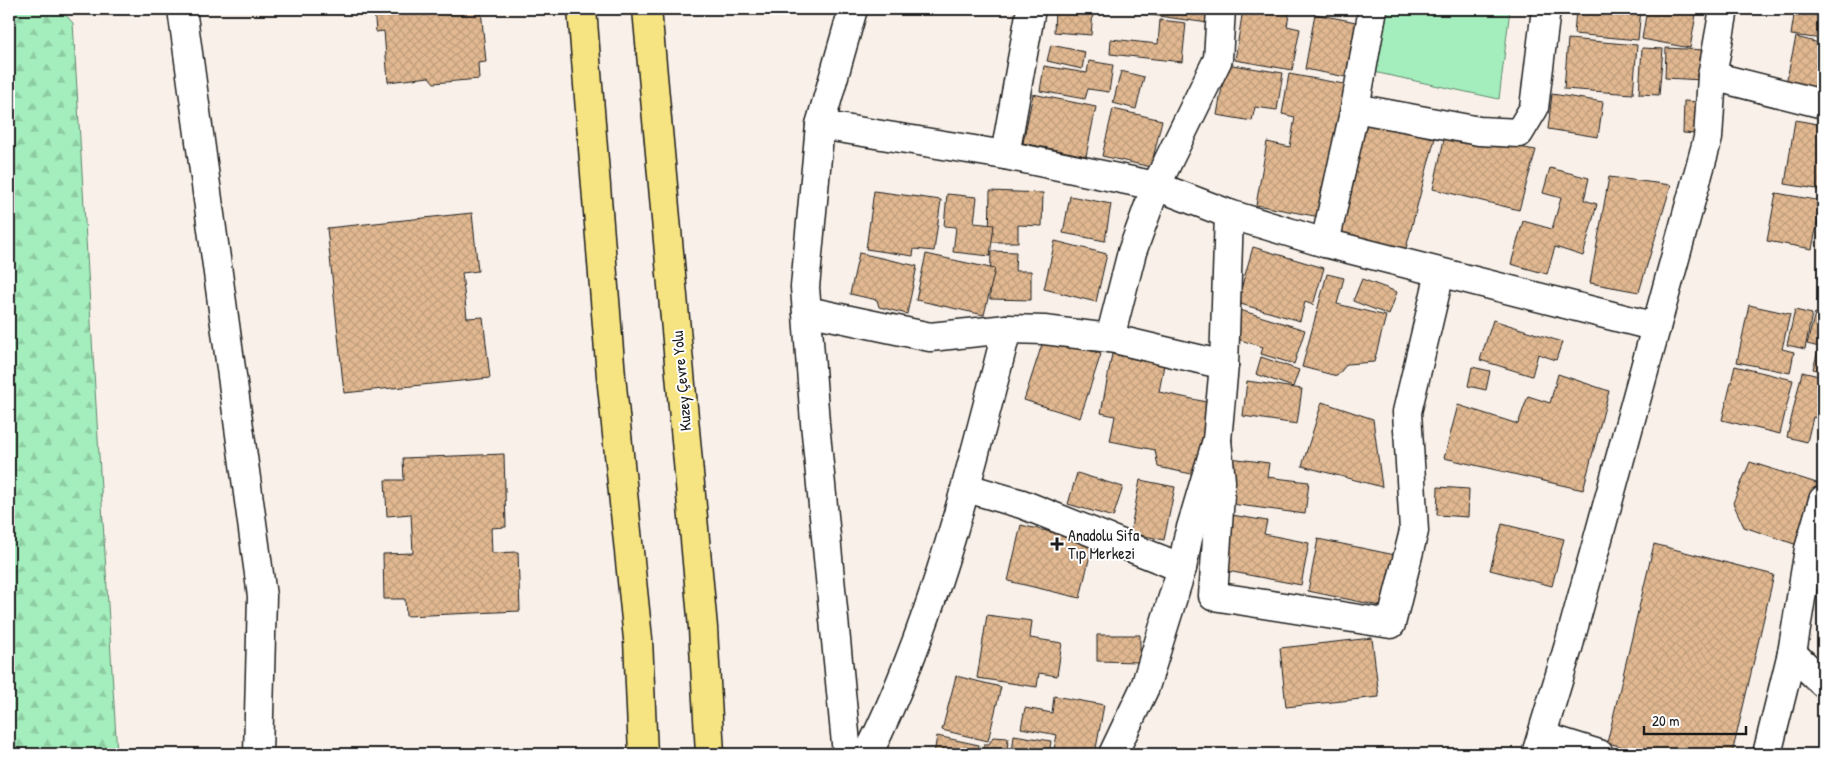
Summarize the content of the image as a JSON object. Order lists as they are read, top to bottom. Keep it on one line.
{"streets":{"main road":["Kuzey Çevre Yolu"]},"places":{"health":["Anadolu Sifa Tıp Merkezi"]},"scale_bar":"20 m"}
